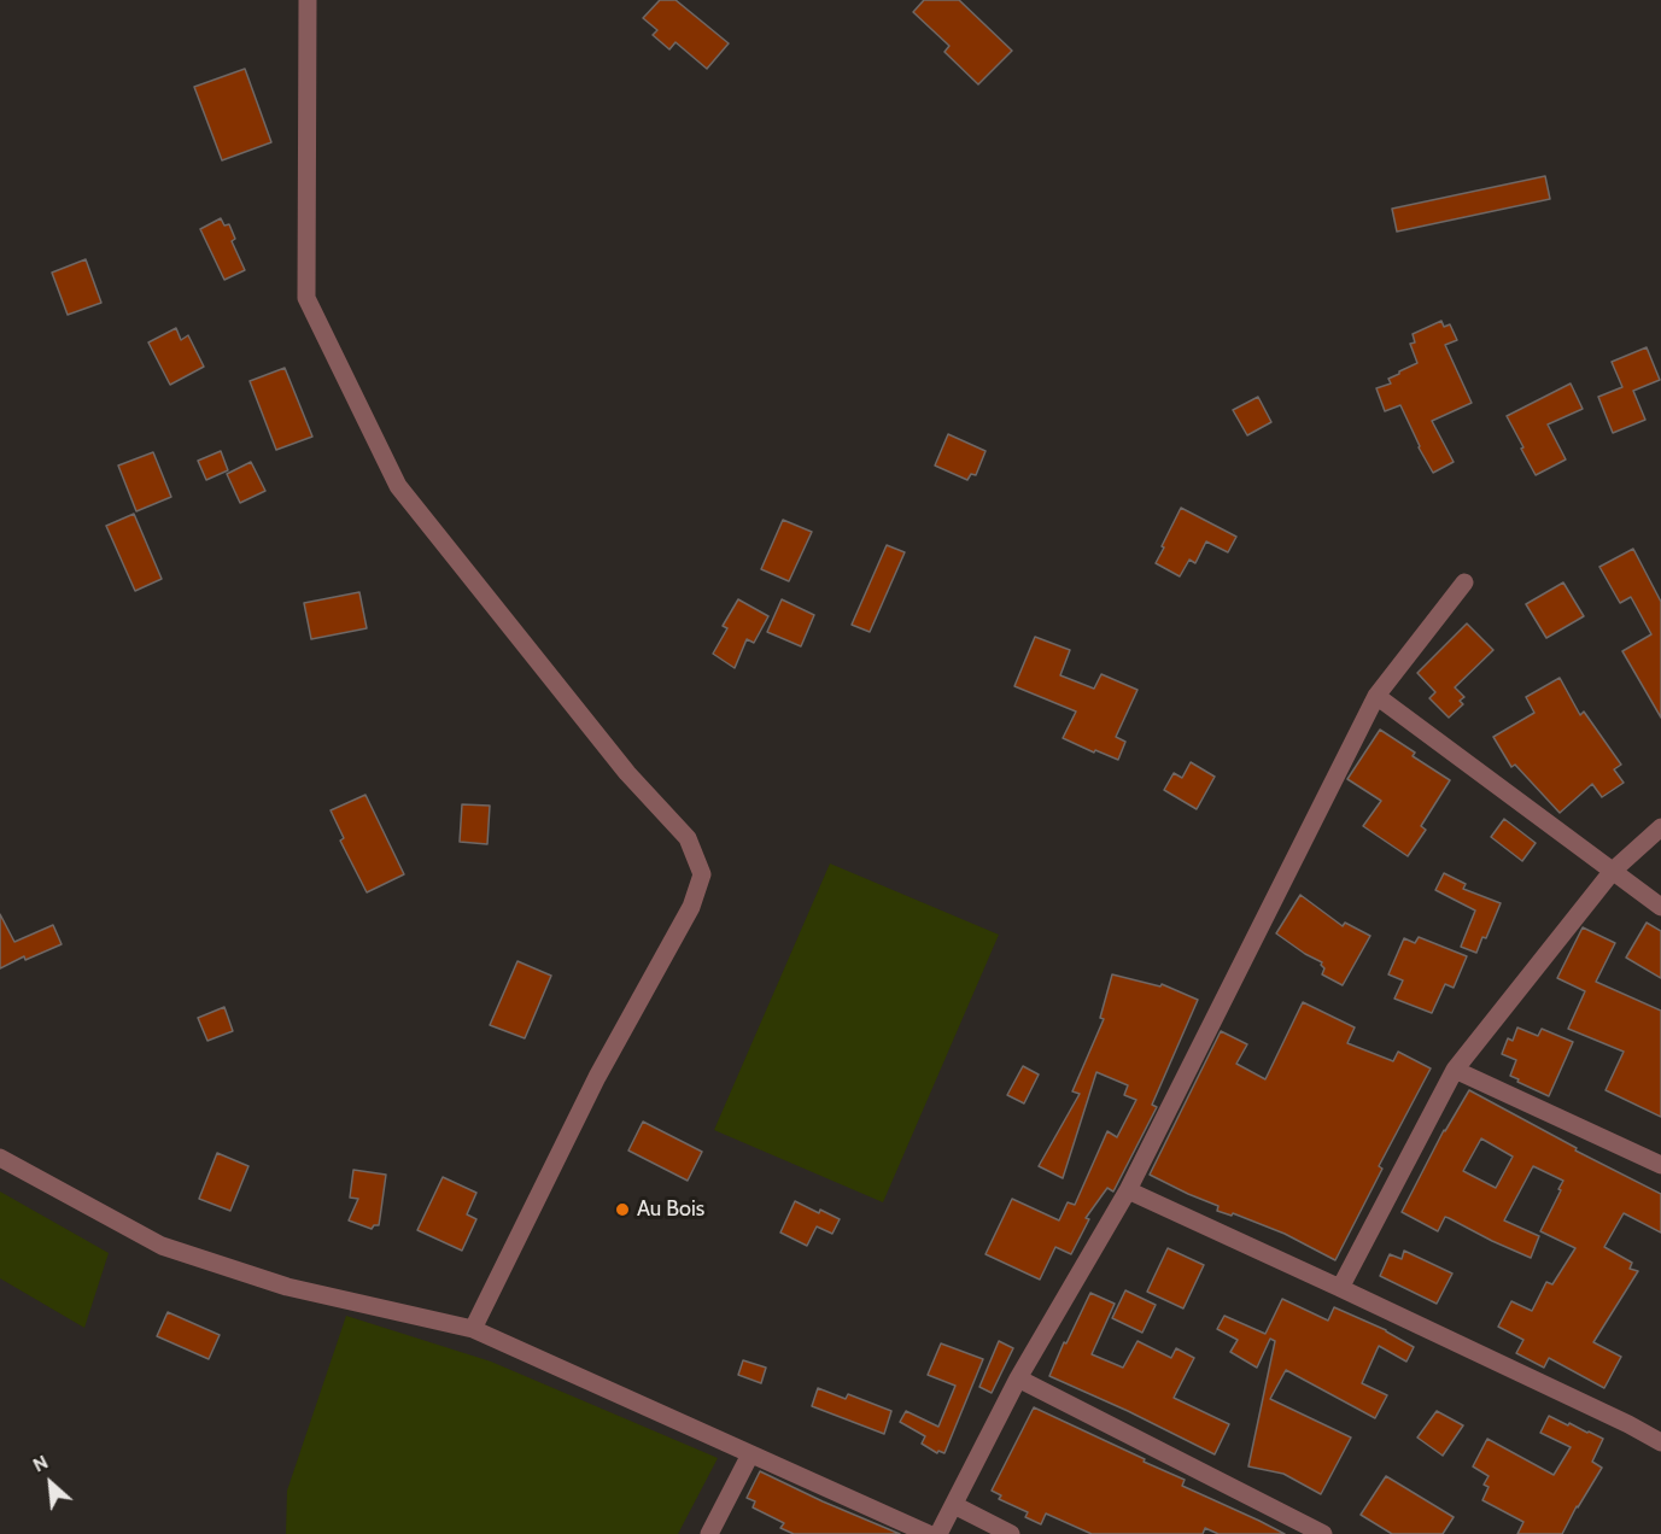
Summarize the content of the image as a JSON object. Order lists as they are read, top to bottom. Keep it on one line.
{"places":["Au Bois"],"north":"top left"}
